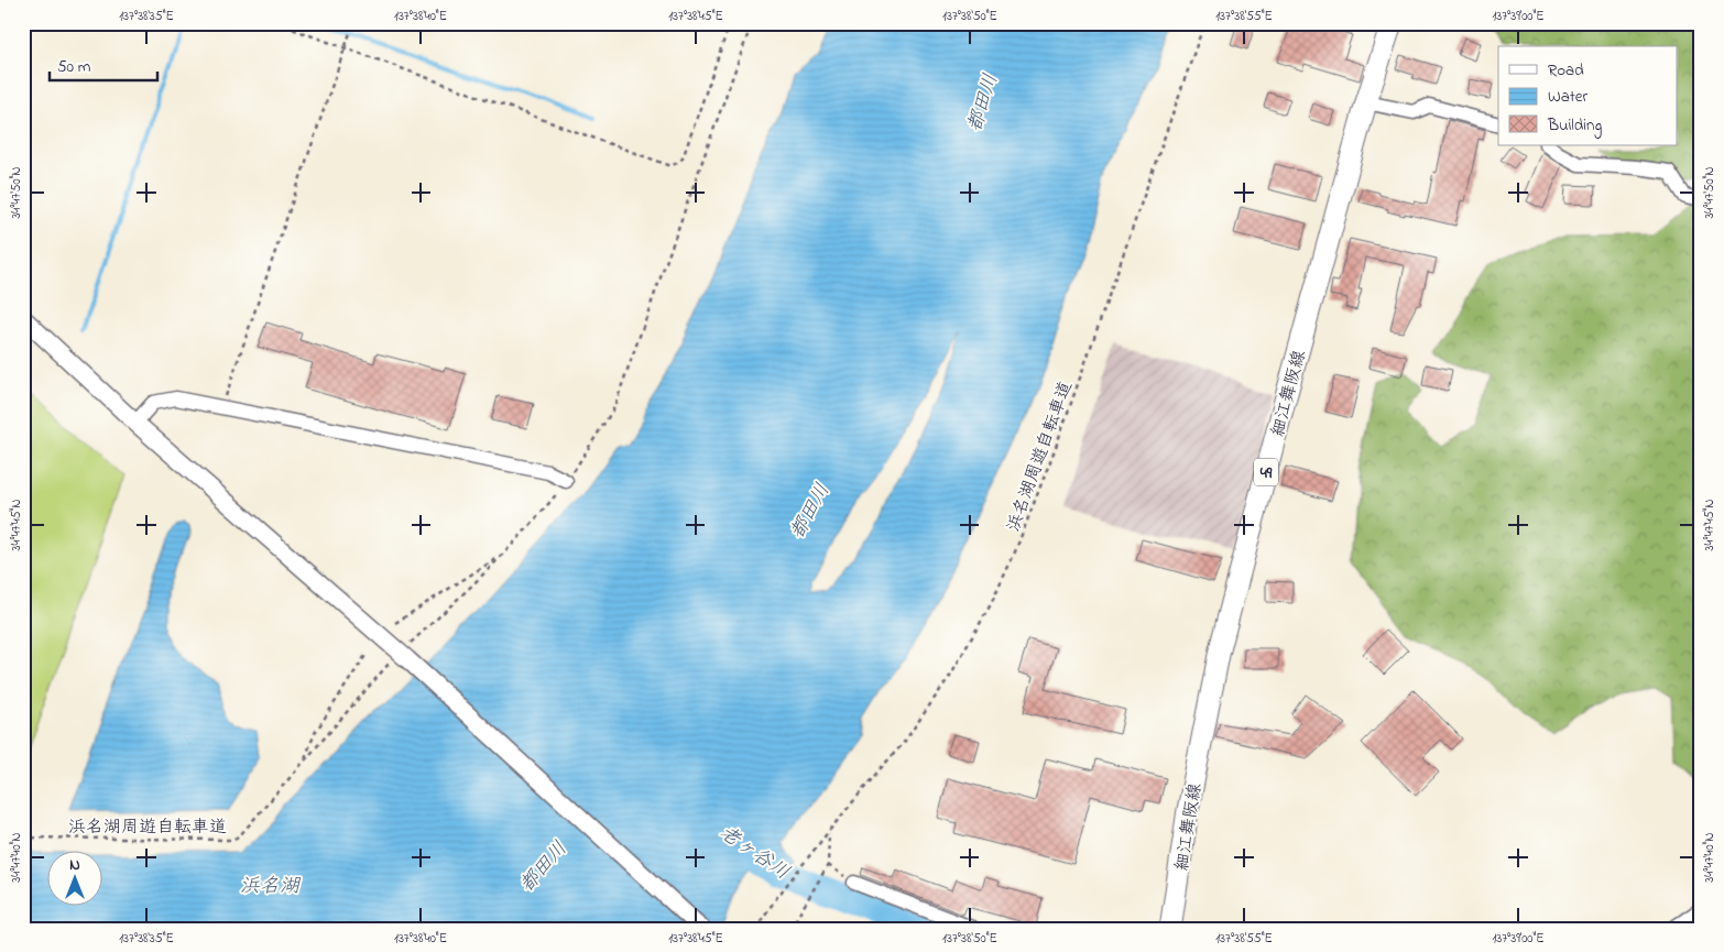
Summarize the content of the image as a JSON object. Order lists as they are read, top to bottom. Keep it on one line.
{"streets":{"main road":["細江舞阪線","49"],"path":["浜名湖周遊自転車道"]},"water":["都田川","老ヶ谷川","浜名湖"],"legend":["Road","Water","Building"],"scale_bar":"50 m","north":"top","coordinates":["137°38'35\"E","137°38'40\"E","137°38'45\"E","137°38'50\"E","137°38'55\"E","137°39'00\"E","34°47'50\"N","34°47'45\"N","34°47'40\"N"]}
